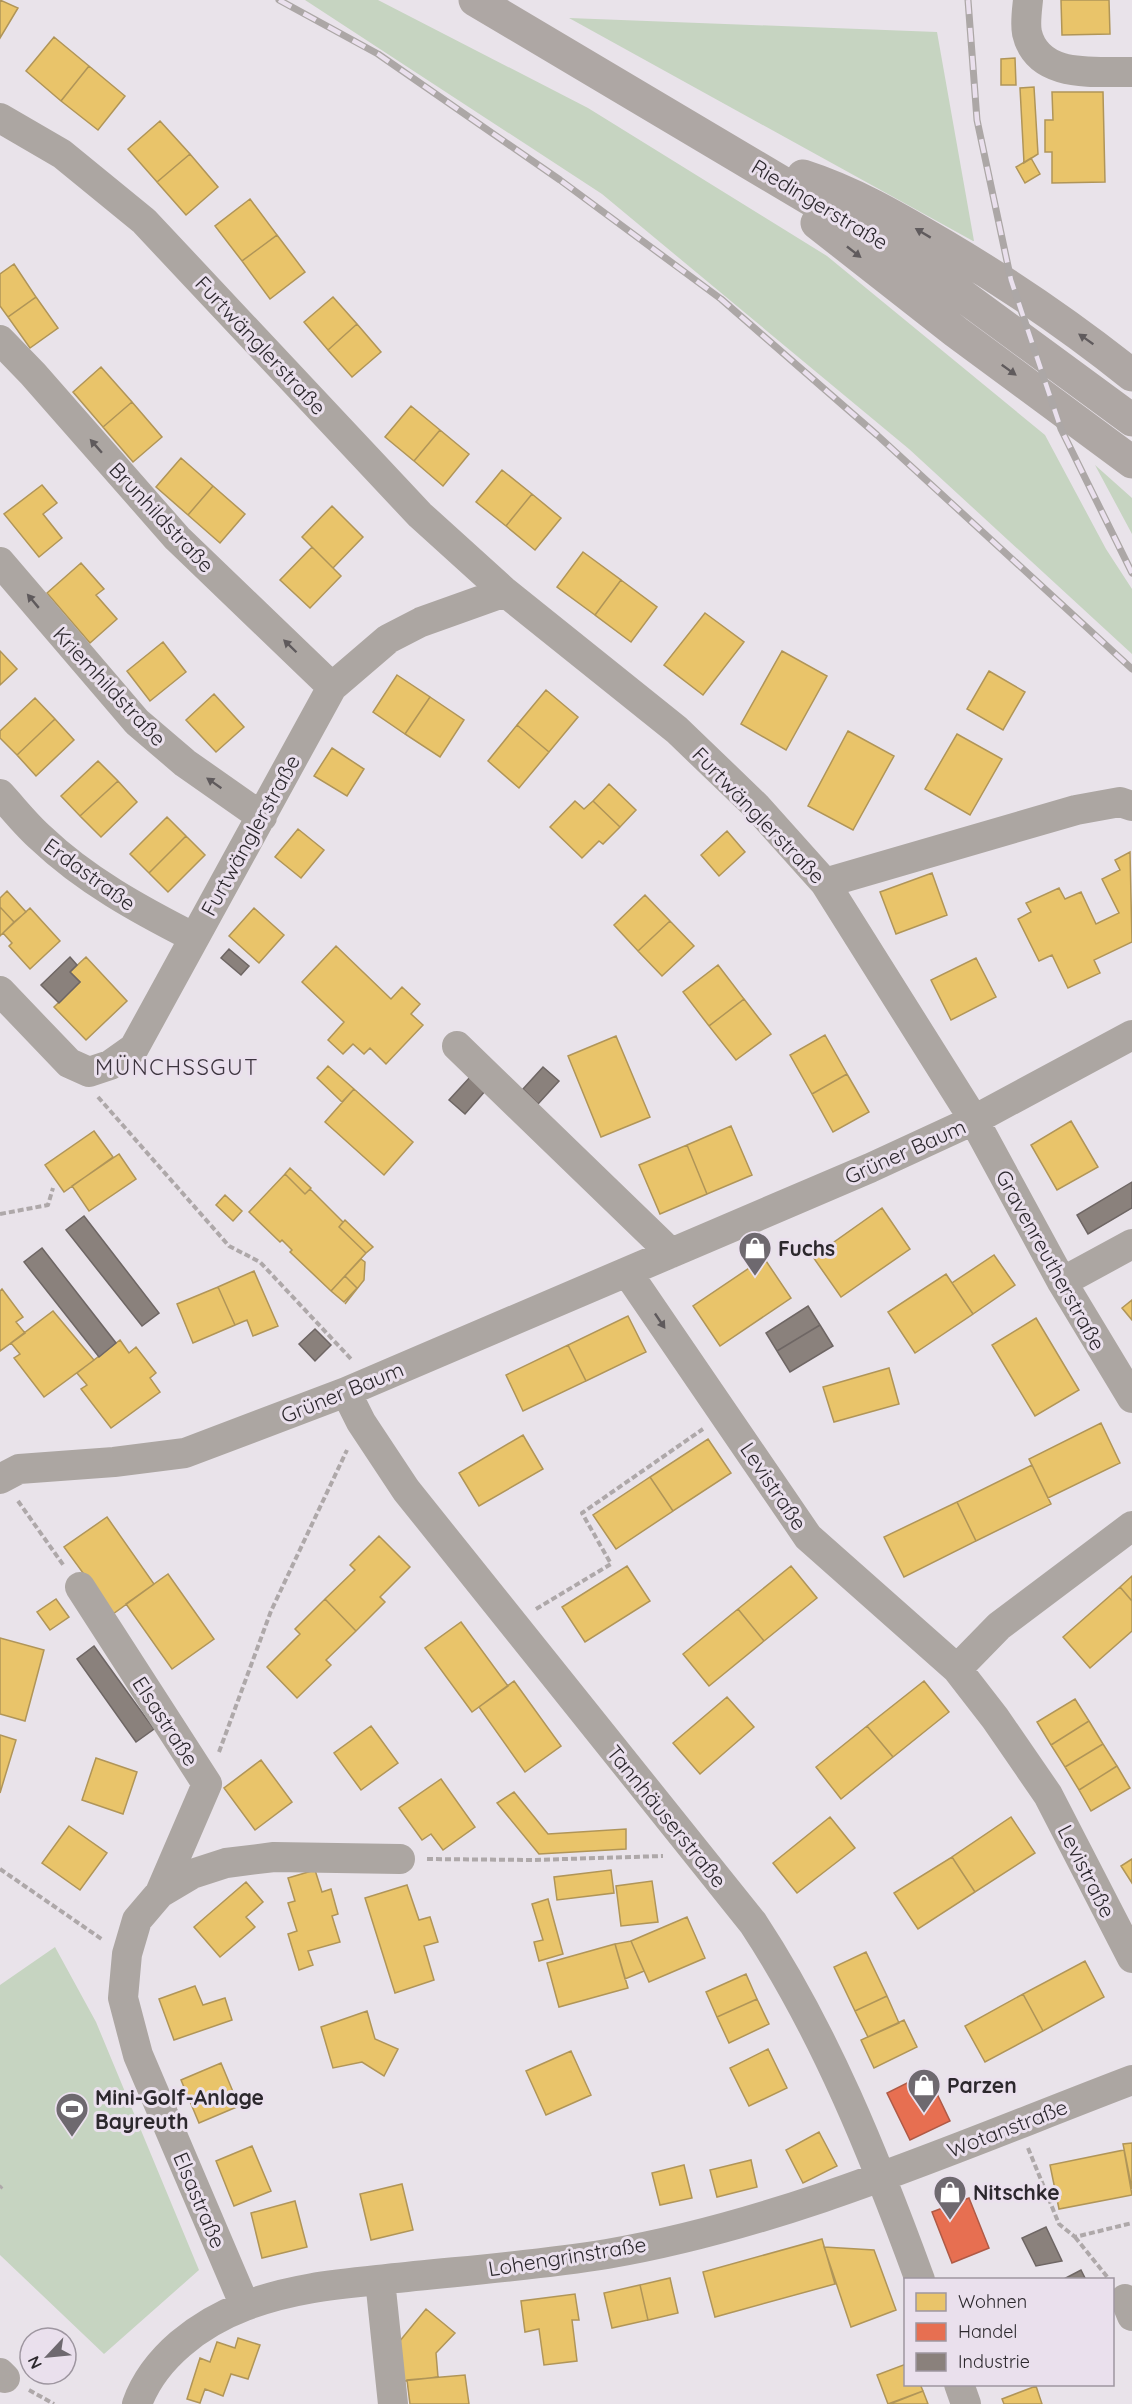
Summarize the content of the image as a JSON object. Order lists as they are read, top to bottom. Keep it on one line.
{"streets":{"main road":["Riedingerstraße"],"street":["Furtwänglerstraße","Brunhildstraße","Kriemhildstraße","Erdastraße","Grüner Baum","Gravenreutherstraße","Levistraße","Elsastraße","Tannhäuserstraße","Wotanstraße","Lohengrinstraße"]},"crossings":[["Furtwänglerstraße","Brunhildstraße"],["Furtwänglerstraße","Kriemhildstraße"],["Furtwänglerstraße","Erdastraße"],["Furtwänglerstraße","Grüner Baum"],["Furtwänglerstraße","Gravenreutherstraße"],["Grüner Baum","Gravenreutherstraße"],["Grüner Baum","Levistraße"],["Grüner Baum","Tannhäuserstraße"],["Elsastraße","Lohengrinstraße"],["Tannhäuserstraße","Wotanstraße"],["Tannhäuserstraße","Lohengrinstraße"],["Wotanstraße","Lohengrinstraße"]],"one_way":["Brunhildstraße","Kriemhildstraße"],"districts":["MÜNCHSSGUT"],"places":{"shop":["Fuchs","Parzen","Nitschke"],"sports":["Mini-Golf-Anlage Bayreuth"]},"legend":["Wohnen","Handel","Industrie"],"north":"bottom left"}
